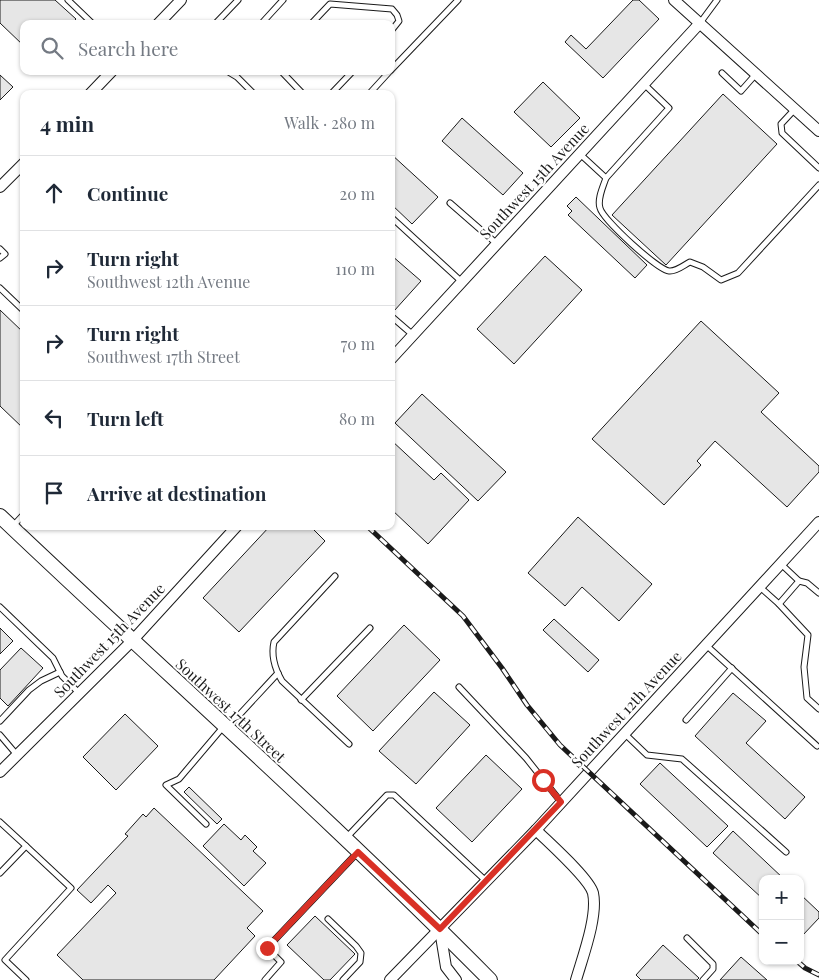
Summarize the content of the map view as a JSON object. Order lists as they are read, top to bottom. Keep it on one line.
{"streets":{"main road":["Southwest 17th Street"],"street":["Southwest 15th Avenue","Southwest 12th Avenue"]},"crossings":[["Southwest 15th Avenue","Southwest 17th Street"],["Southwest 12th Avenue","Southwest 17th Street"]],"page":{"search":"Search here","heading":["4 min","Walk · 280 m"],"list":[["Continue","20 m"],["Turn right","Southwest 12th Avenue","110 m"],["Turn right","Southwest 17th Street","70 m"],["Turn left","80 m"],"Arrive at destination"],"map_buttons":["+","−"]}}
